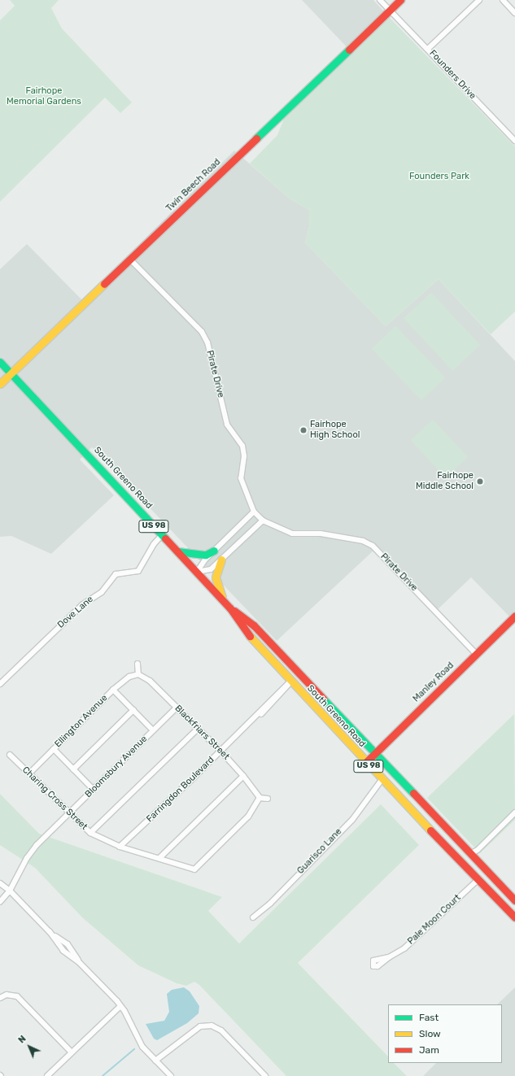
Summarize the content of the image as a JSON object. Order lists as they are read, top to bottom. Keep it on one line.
{"streets":{"main road":["Twin Beech Road","South Greeno Road","US 98","Manley Road"],"street":["Founders Drive","Pirate Drive","Dove Lane","Ellington Avenue","Blackfriars Street","Bloomsbury Avenue","Farringdon Boulevard","Charing Cross Street","Guarisco Lane","Pale Moon Court"]},"crossings":[["Founders Drive","Twin Beech Road"],["Twin Beech Road","Pirate Drive"],["Twin Beech Road","South Greeno Road"],["Pirate Drive","Manley Road"],["South Greeno Road","Dove Lane"],["South Greeno Road","Manley Road"],["South Greeno Road","Farringdon Boulevard"],["South Greeno Road","Guarisco Lane"],["South Greeno Road","Pale Moon Court"],["Ellington Avenue","Blackfriars Street"],["Ellington Avenue","Charing Cross Street"],["Blackfriars Street","Bloomsbury Avenue"],["Blackfriars Street","Farringdon Boulevard"],["Blackfriars Street","Charing Cross Street"],["Bloomsbury Avenue","Charing Cross Street"],["Farringdon Boulevard","Charing Cross Street"]],"parks":["Fairhope Memorial Gardens","Founders Park"],"places":["Fairhope High School","Fairhope Middle School"],"legend":["Fast","Slow","Jam"],"north":"top left"}
